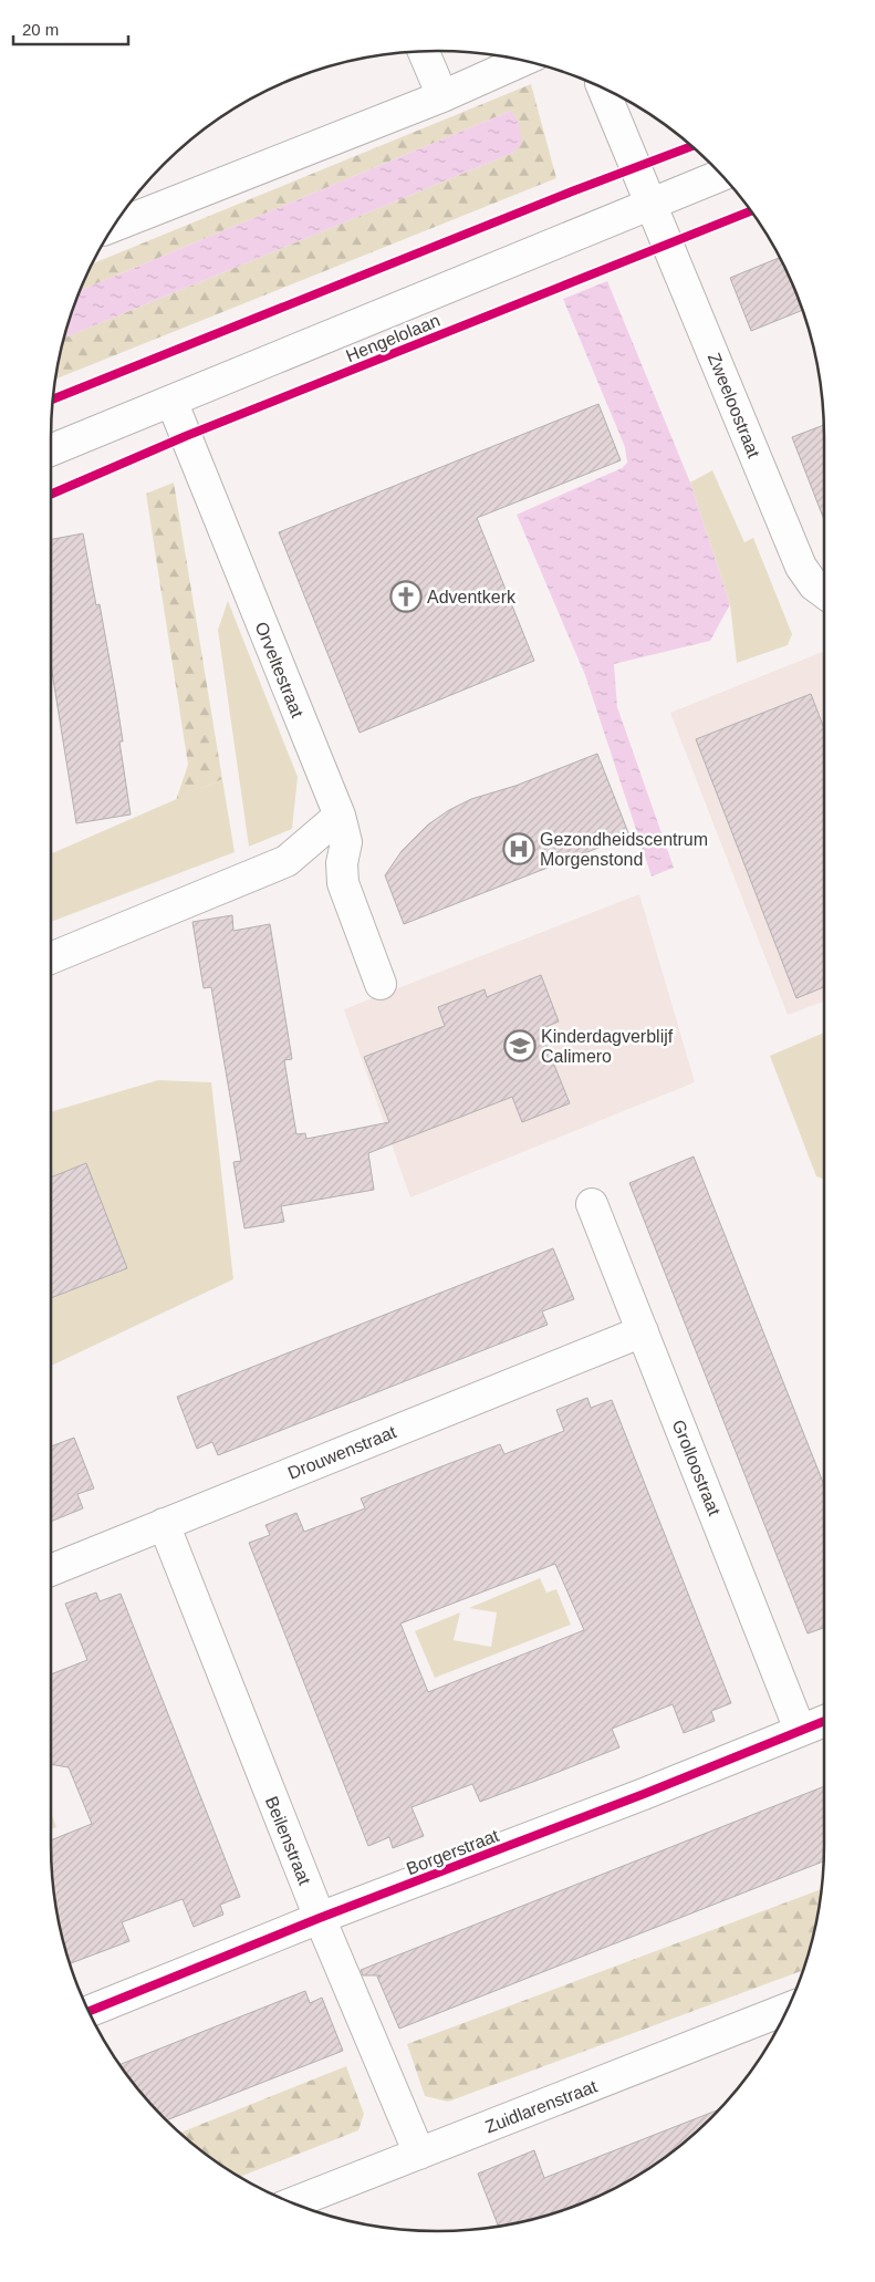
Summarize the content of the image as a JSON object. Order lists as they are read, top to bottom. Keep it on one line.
{"streets":{"street":["Hengelolaan","Zweeloostraat","Orveltestraat","Drouwenstraat","Grolloostraat","Beilenstraat","Borgerstraat","Zuidlarenstraat"]},"crossings":[["Hengelolaan","Zweeloostraat"],["Hengelolaan","Orveltestraat"],["Drouwenstraat","Grolloostraat"],["Drouwenstraat","Beilenstraat"],["Grolloostraat","Borgerstraat"],["Beilenstraat","Borgerstraat"],["Beilenstraat","Zuidlarenstraat"]],"places":{"church":["Adventkerk"],"hospital":["Gezondheidscentrum Morgenstond"],"school or university":["Kinderdagverblijf Calimero"]},"scale_bar":"20 m"}
